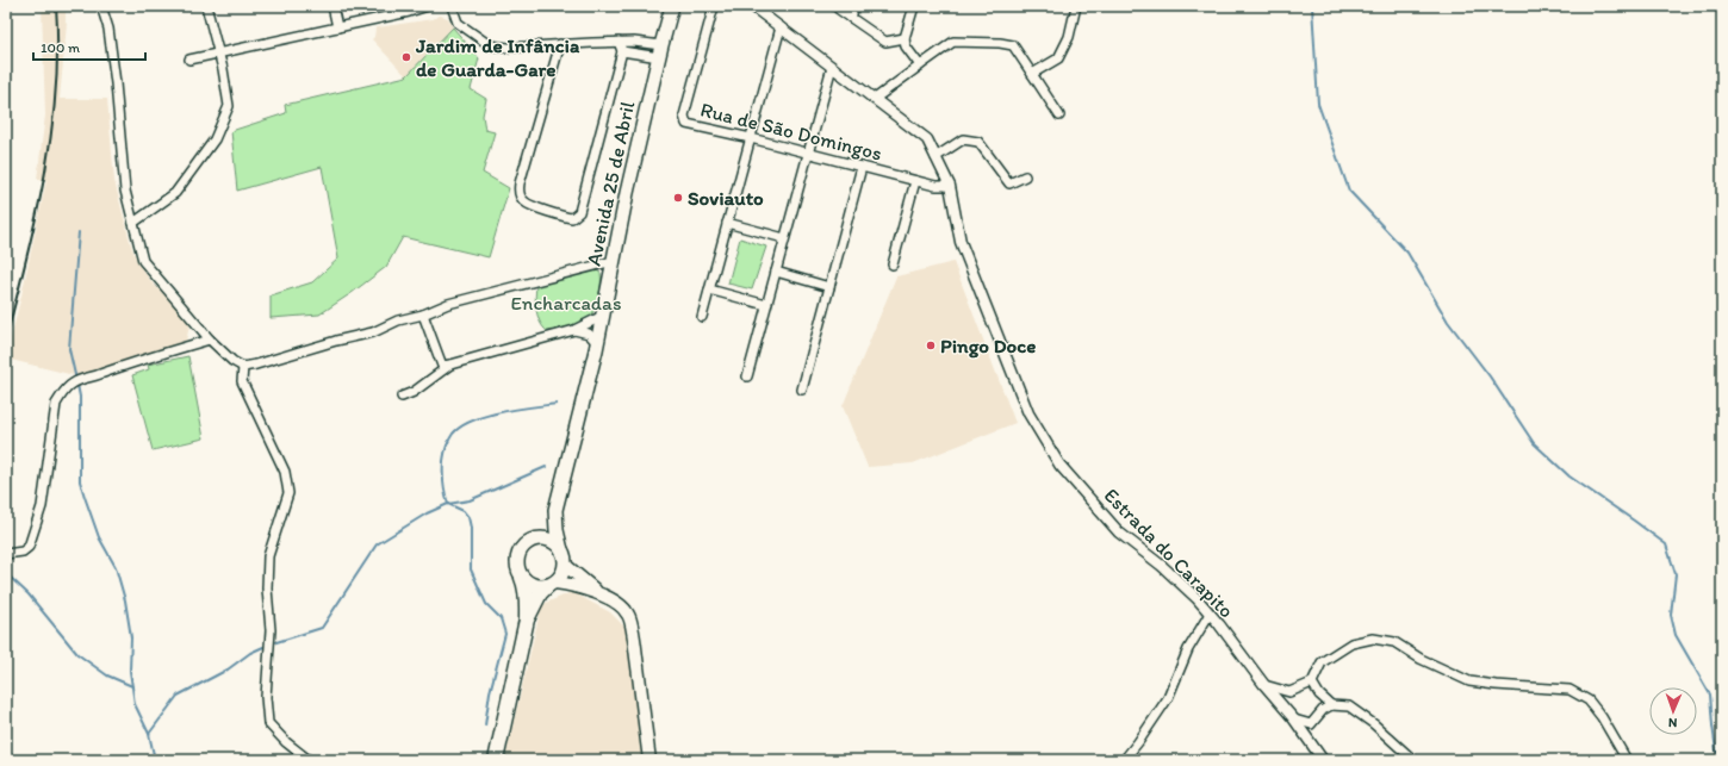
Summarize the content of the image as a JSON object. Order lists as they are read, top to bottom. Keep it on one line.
{"streets":{"highway":["Avenida 25 de Abril"],"street":["Rua de São Domingos","Estrada do Carapito"]},"crossings":[["Rua de São Domingos","Estrada do Carapito"]],"parks":["Encharcadas"],"places":["Jardim de Infância de Guarda-Gare","Soviauto","Pingo Doce"],"scale_bar":"100 m","north":"bottom"}
